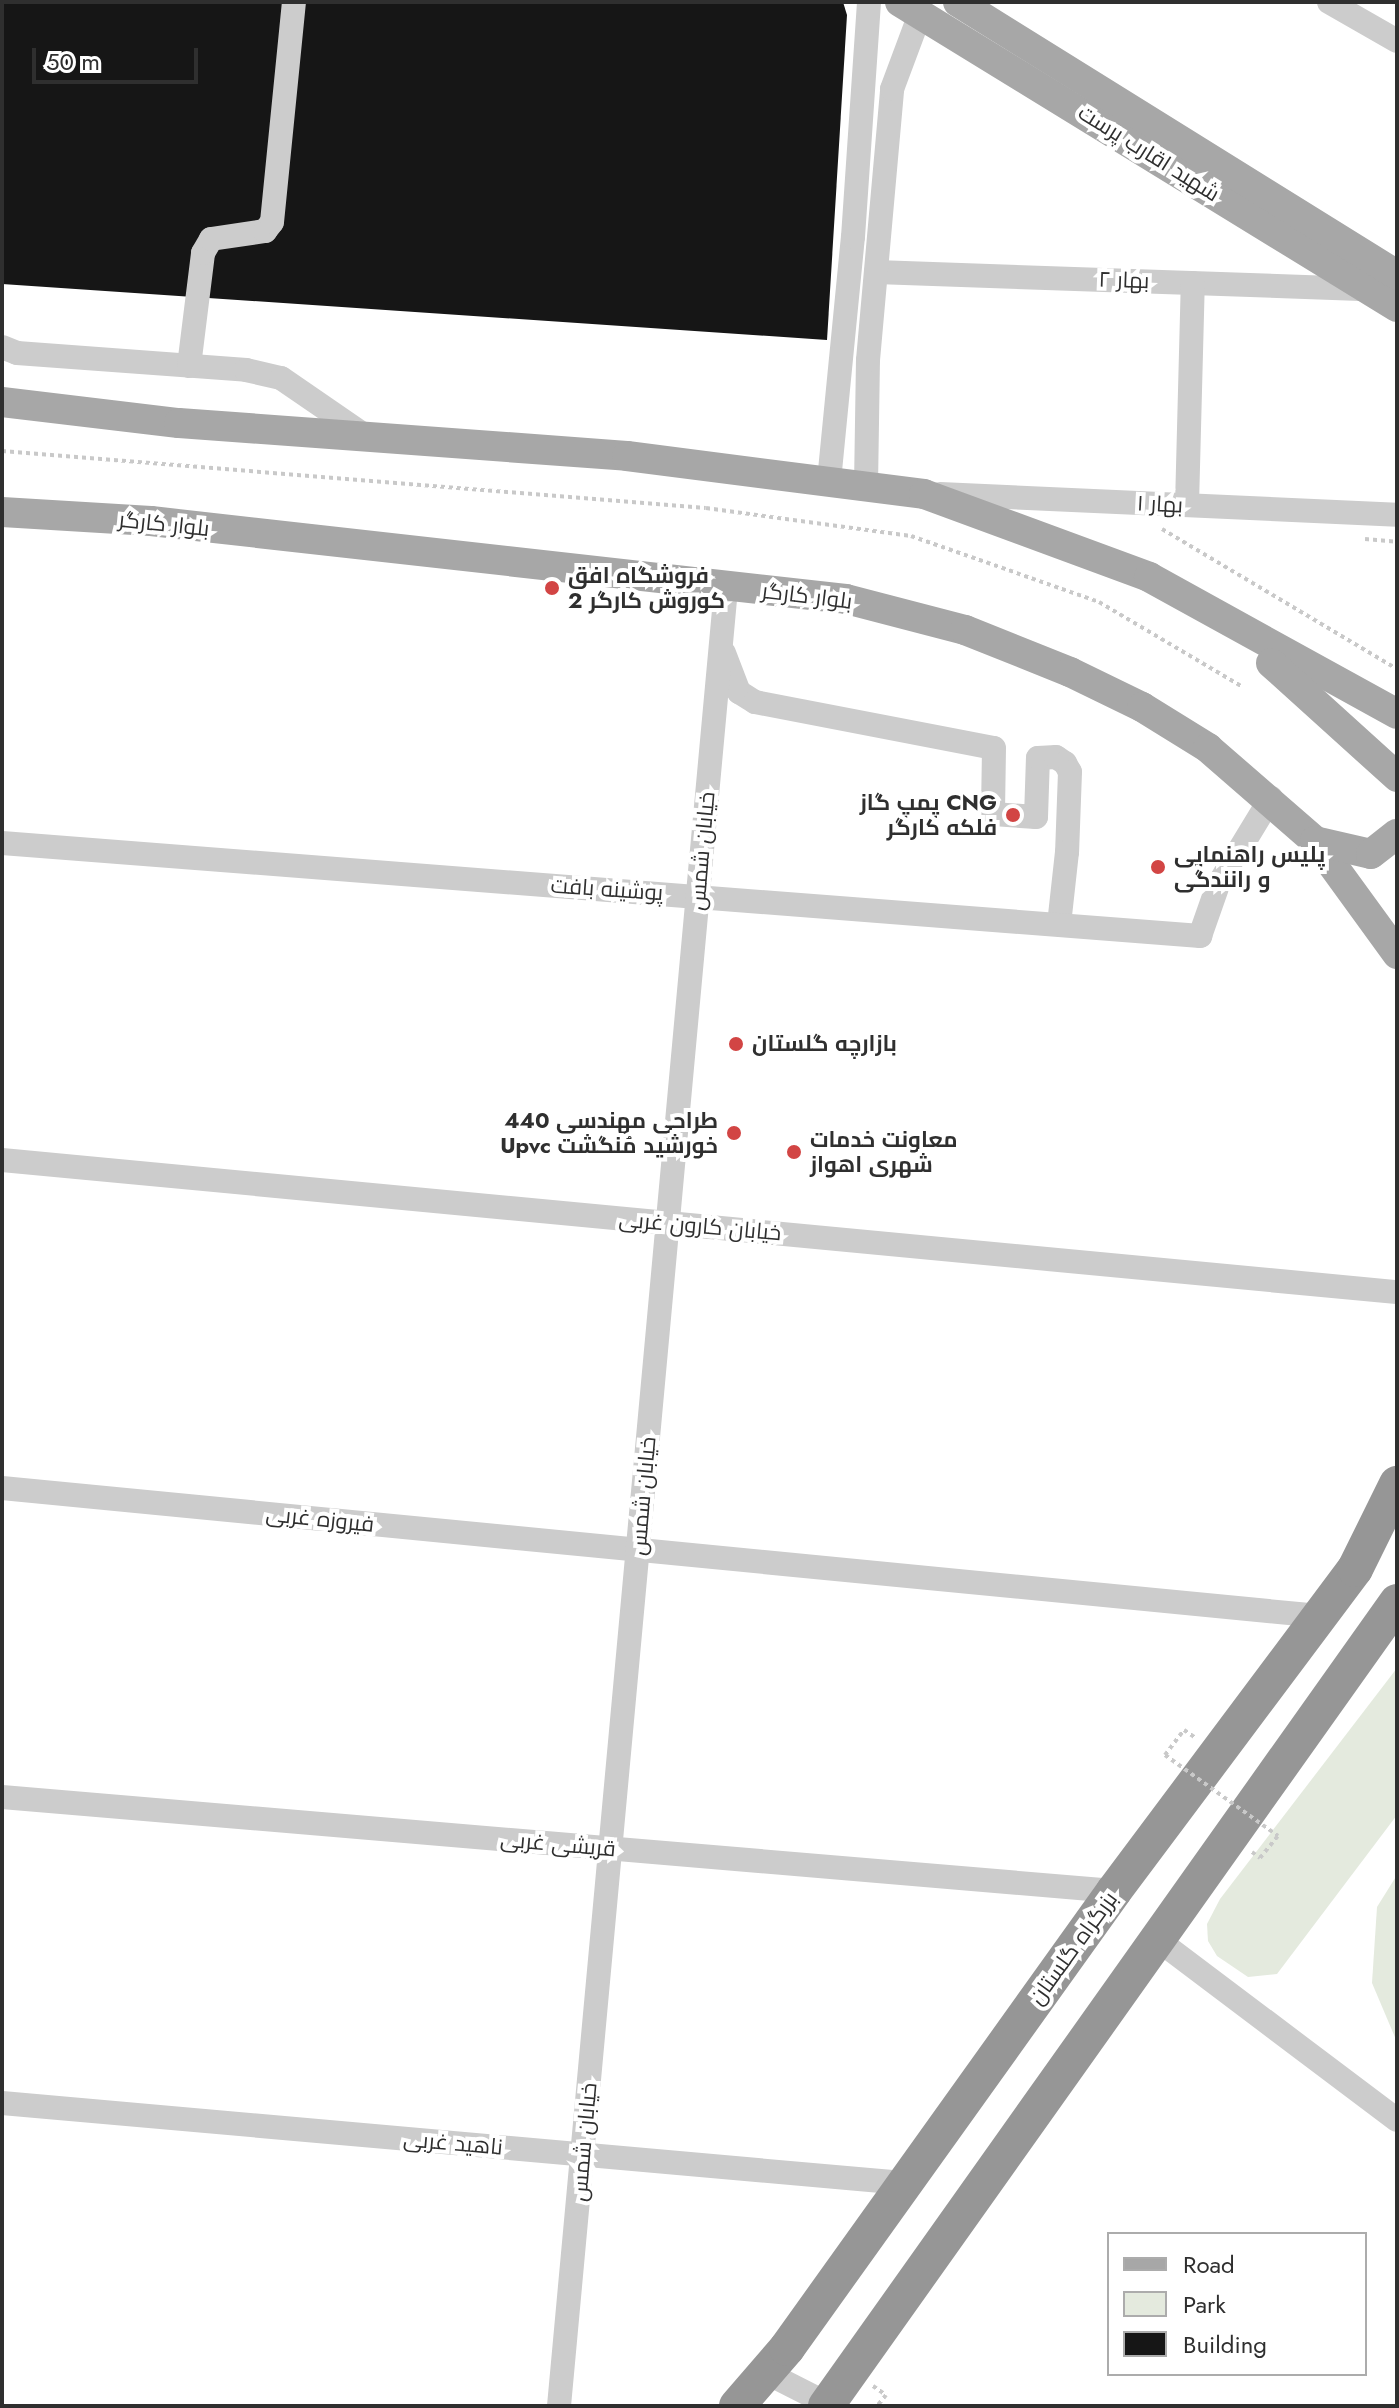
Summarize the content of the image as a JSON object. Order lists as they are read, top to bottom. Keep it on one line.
{"streets":{"highway":["بزرگراه گلستان"],"main road":["شهید اقارب پرست","بلوار کارگر"],"street":["بهار ۲","بهار ۱","خیابان شمس","پوشینه بافت","خیابان کارون غربی","فیروزه غربی","قریشی غربی","ناهید غربی"]},"crossings":[["شهید اقارب پرست","بهار ۲"],["بلوار کارگر","خیابان شمس"],["بلوار کارگر","پوشینه بافت"],["خیابان شمس","پوشینه بافت"],["خیابان شمس","خیابان کارون غربی"],["خیابان شمس","فیروزه غربی"],["خیابان شمس","قریشی غربی"],["خیابان شمس","ناهید غربی"],["فیروزه غربی","بزرگراه گلستان"],["قریشی غربی","بزرگراه گلستان"],["بزرگراه گلستان","ناهید غربی"]],"places":["فروشگاه افق کوروش کارگر 2","پمپ گاز CNG فلکه کارگر","پلیس راهنمایی و رانندگی","بازارچه گلستان","طراحی مهندسی 440 Upvc خورشید مُنگشت","معاونت خدمات شهری اهواز"],"legend":["Road","Park","Building"],"scale_bar":"50 m"}
